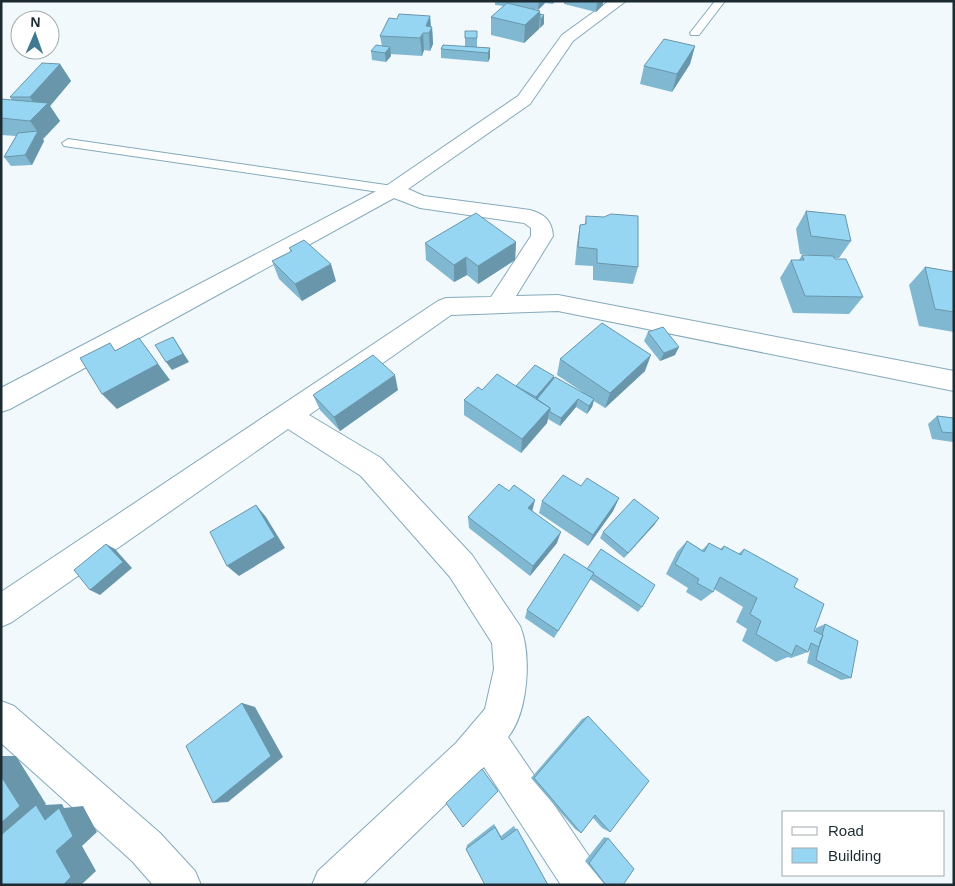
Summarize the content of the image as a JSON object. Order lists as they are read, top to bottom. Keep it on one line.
{"legend":["Road","Building"],"north":"top"}
